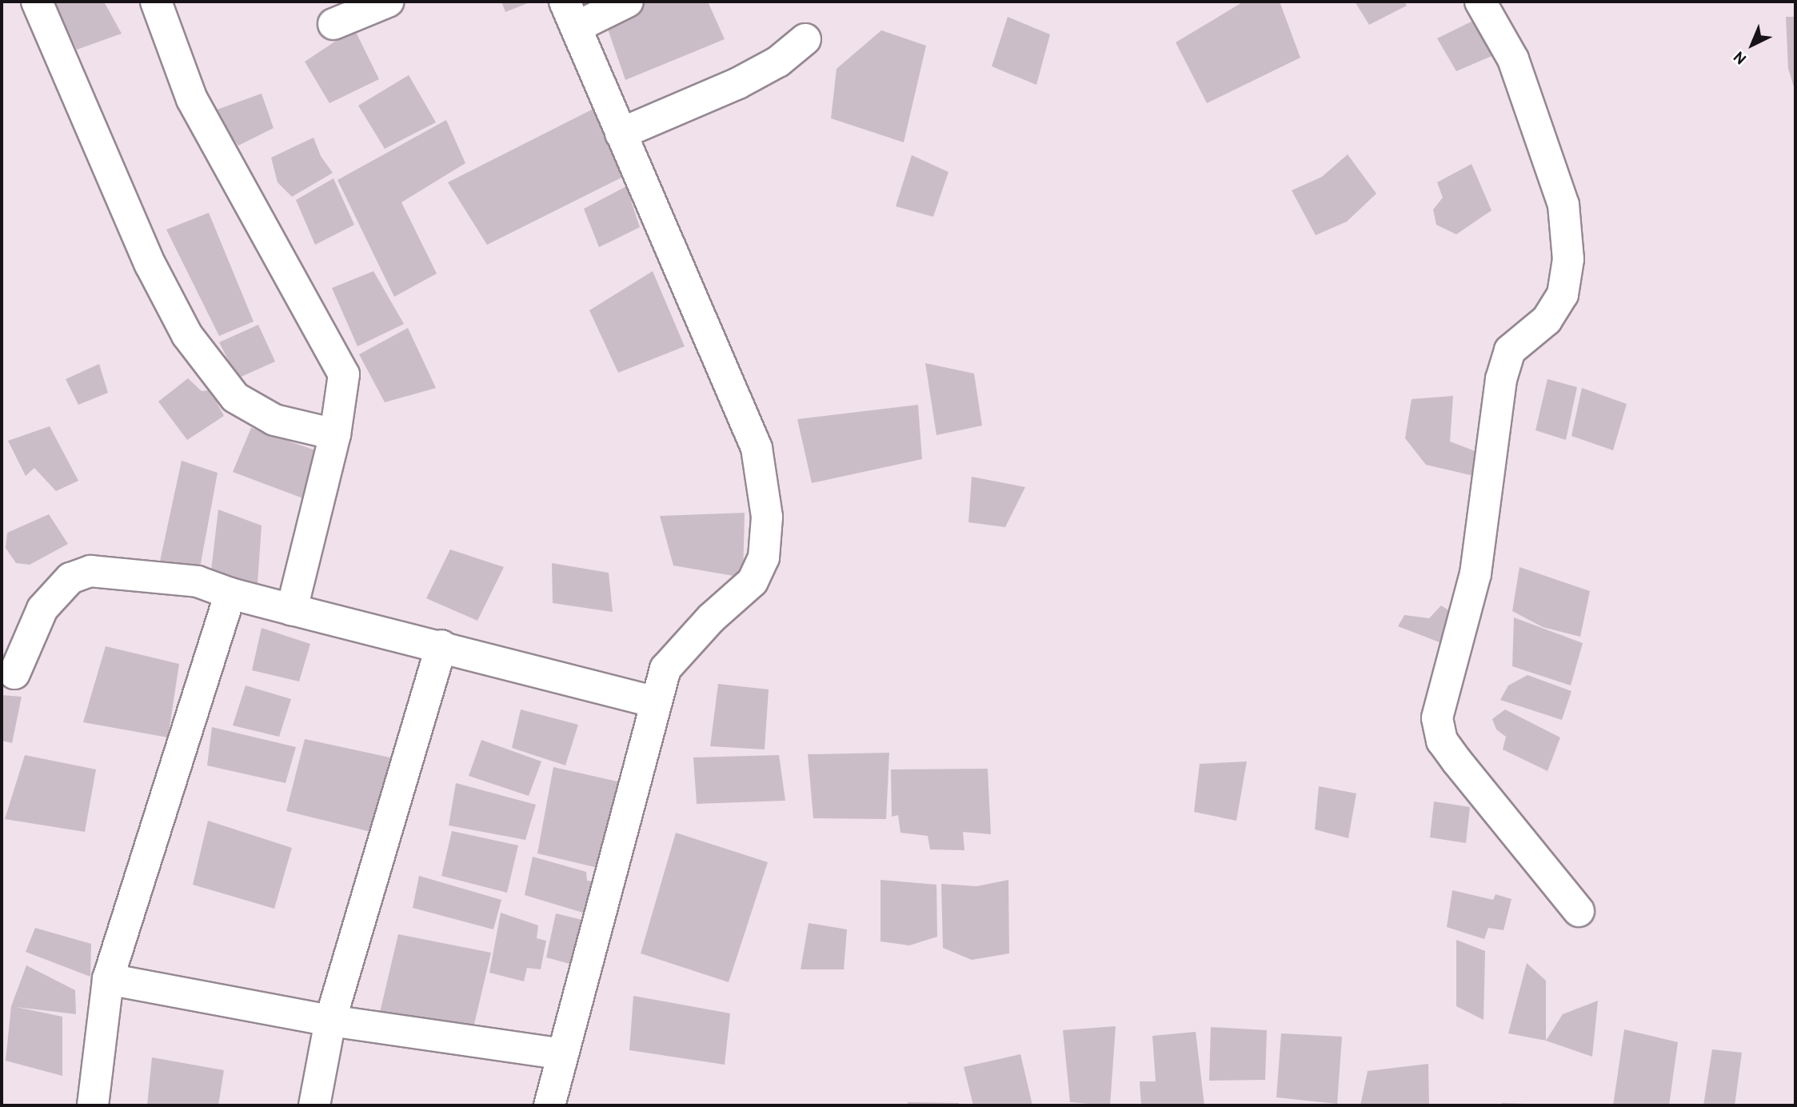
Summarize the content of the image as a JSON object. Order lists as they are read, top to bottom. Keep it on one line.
{"north":"bottom left"}
